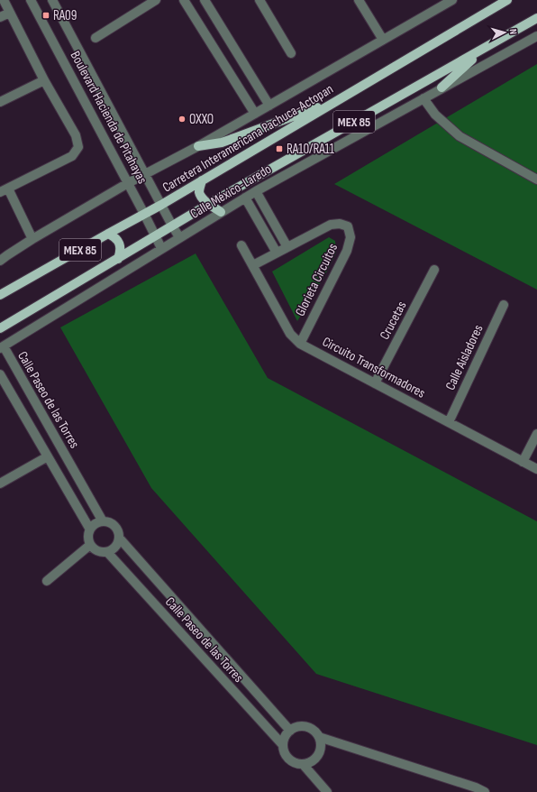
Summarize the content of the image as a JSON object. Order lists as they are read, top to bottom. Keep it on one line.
{"streets":{"main road":["MEX 85","Carretera Interamericana Pachuca-Actopan"],"street":["Boulevard Hacienda de Pitahayas","Calle México-Laredo","Glorieta Circuitos","Crucetas","Calle Aisladores","Circuito Transformadores","Calle Paseo de las Torres"]},"crossings":[["Boulevard Hacienda de Pitahayas","MEX 85"],["Boulevard Hacienda de Pitahayas","Carretera Interamericana Pachuca-Actopan"],["Boulevard Hacienda de Pitahayas","Calle México-Laredo"],["Calle México-Laredo","Calle Paseo de las Torres"],["Glorieta Circuitos","Circuito Transformadores"],["Crucetas","Circuito Transformadores"],["Calle Aisladores","Circuito Transformadores"]],"places":{"transit":["RA09","RA10/RA11"],"other":["OXXO"]},"north":"right"}
